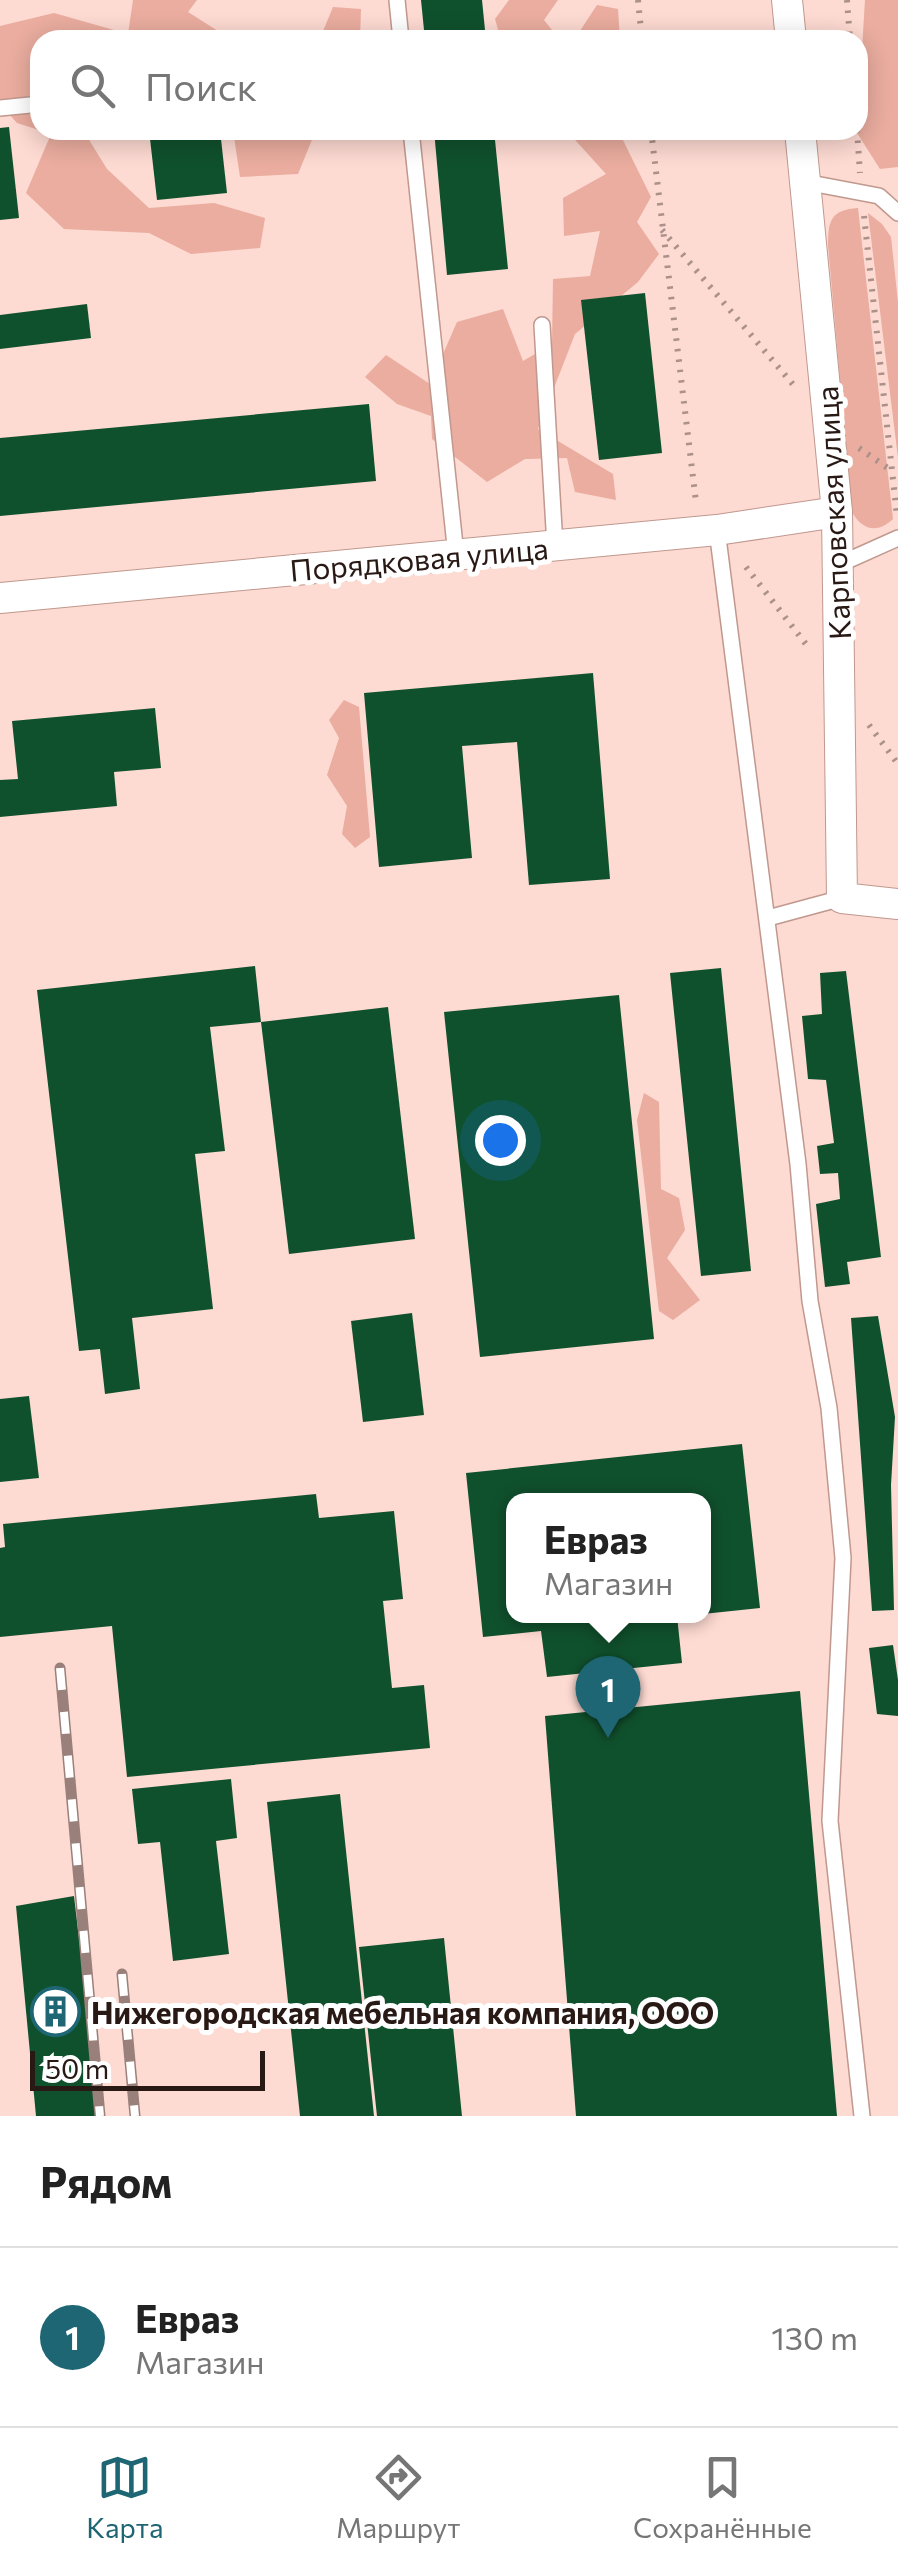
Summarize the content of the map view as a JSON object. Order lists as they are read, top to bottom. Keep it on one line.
{"streets":{"street":["Карповская улица","Порядковая улица"]},"crossings":[["Карповская улица","Порядковая улица"]],"places":{"building":["Нижегородская мебельная компания, ООО"]},"scale_bar":"50 m","page":{"search":"Поиск","popup":["Евраз","Магазин"],"pins":"1","scale":"50 m","heading":"Рядом","list":[{"mark":"1","name":"Евраз","note":"Магазин","value":"130 m"}],"nav":["Карта","Маршрут","Сохранённые"]}}
